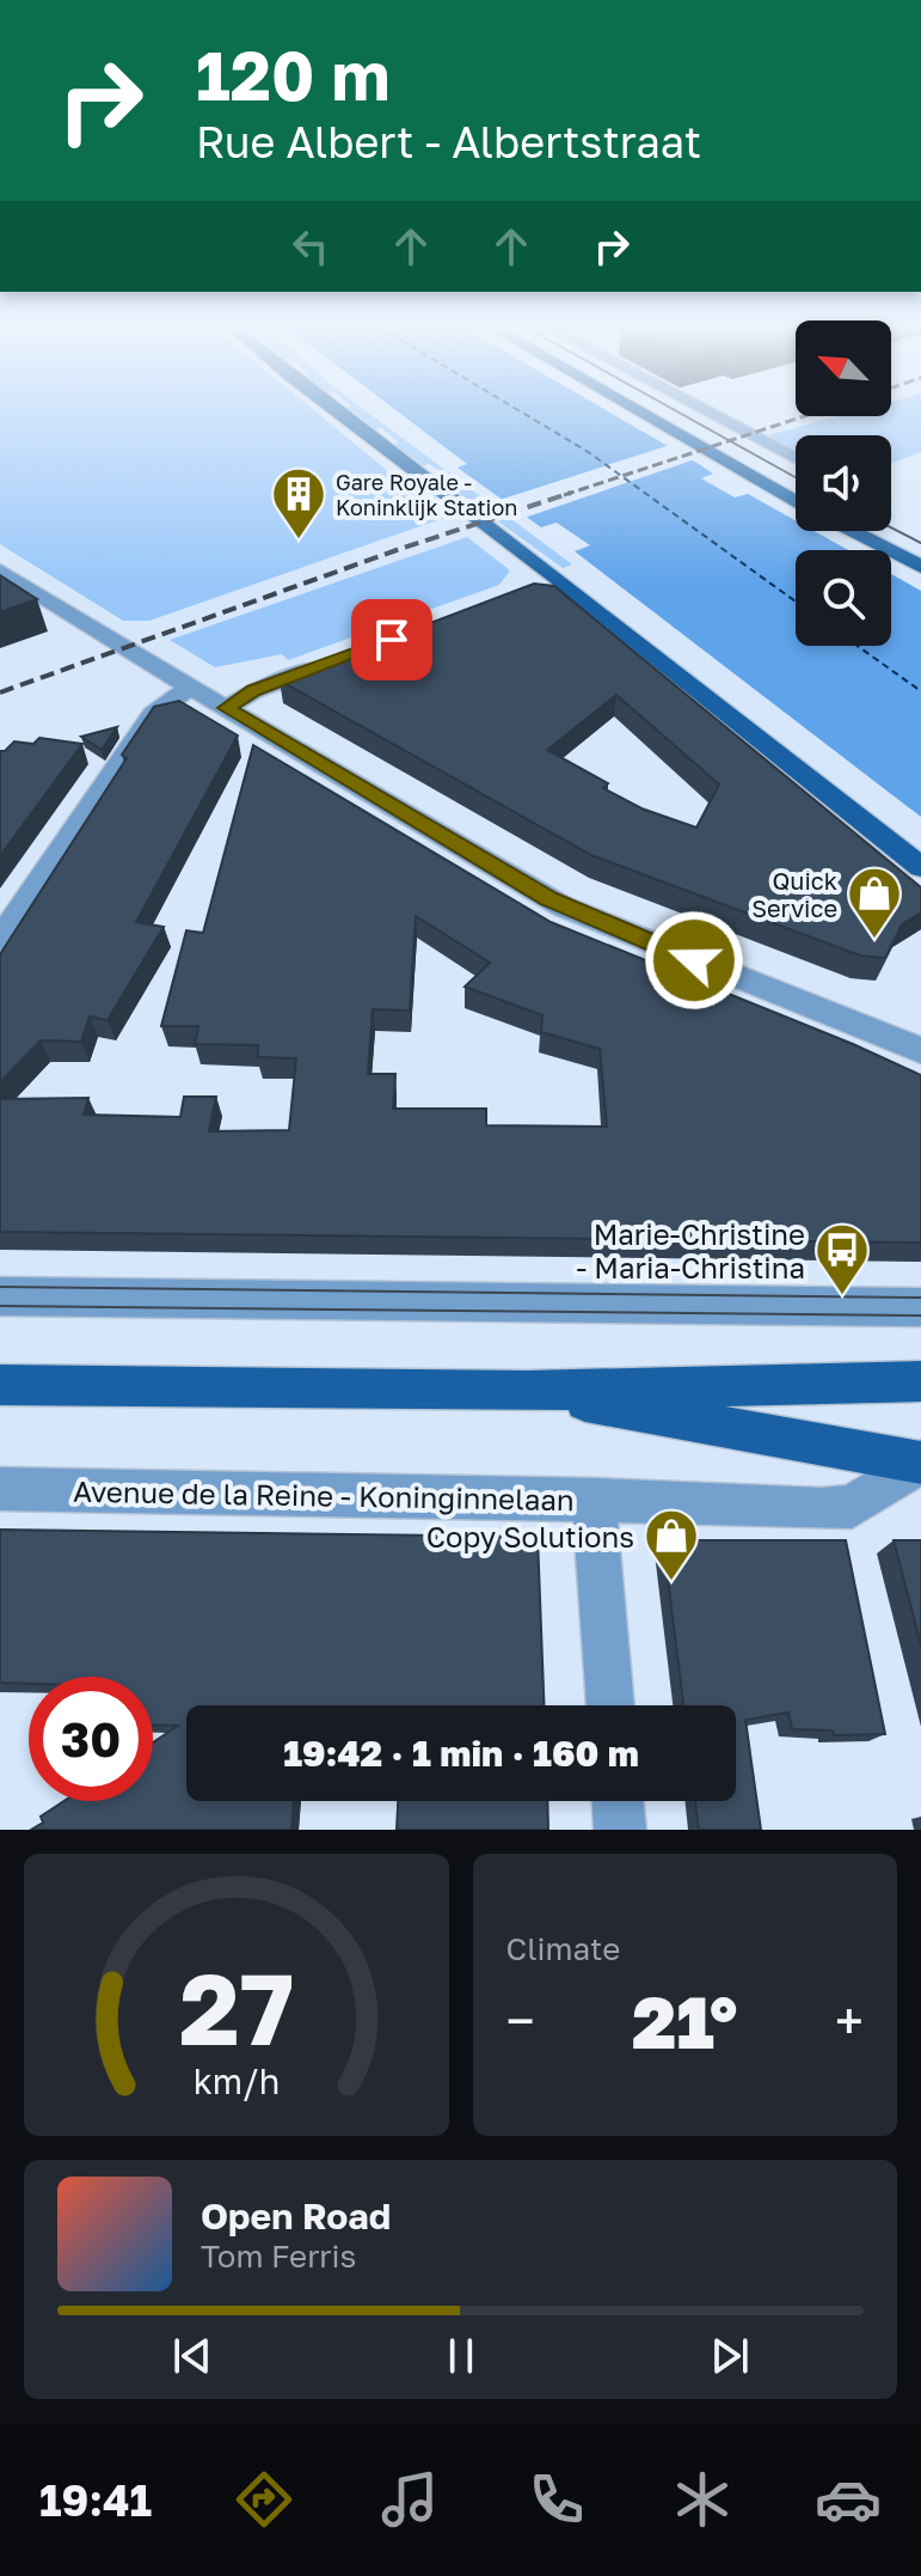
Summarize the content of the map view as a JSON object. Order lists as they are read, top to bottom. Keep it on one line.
{"streets":{"main road":["Avenue de la Reine - Koninginnelaan"]},"places":{"building":["Gare Royale - Koninklijk Station"],"shop":["Quick Service","Copy Solutions"],"bus stop":["Marie-Christine - Maria-Christina"]},"north":"top left","page":{"turn":["120 m","Rue Albert - Albertstraat"],"limit":"30","trip":"19:42 · 1 min · 160 m","tile":"Climate","heat":["−","21°","+"],"song":["Open Road","Tom Ferris"],"tabs":"19:41","gauge":["27","km/h"]}}
